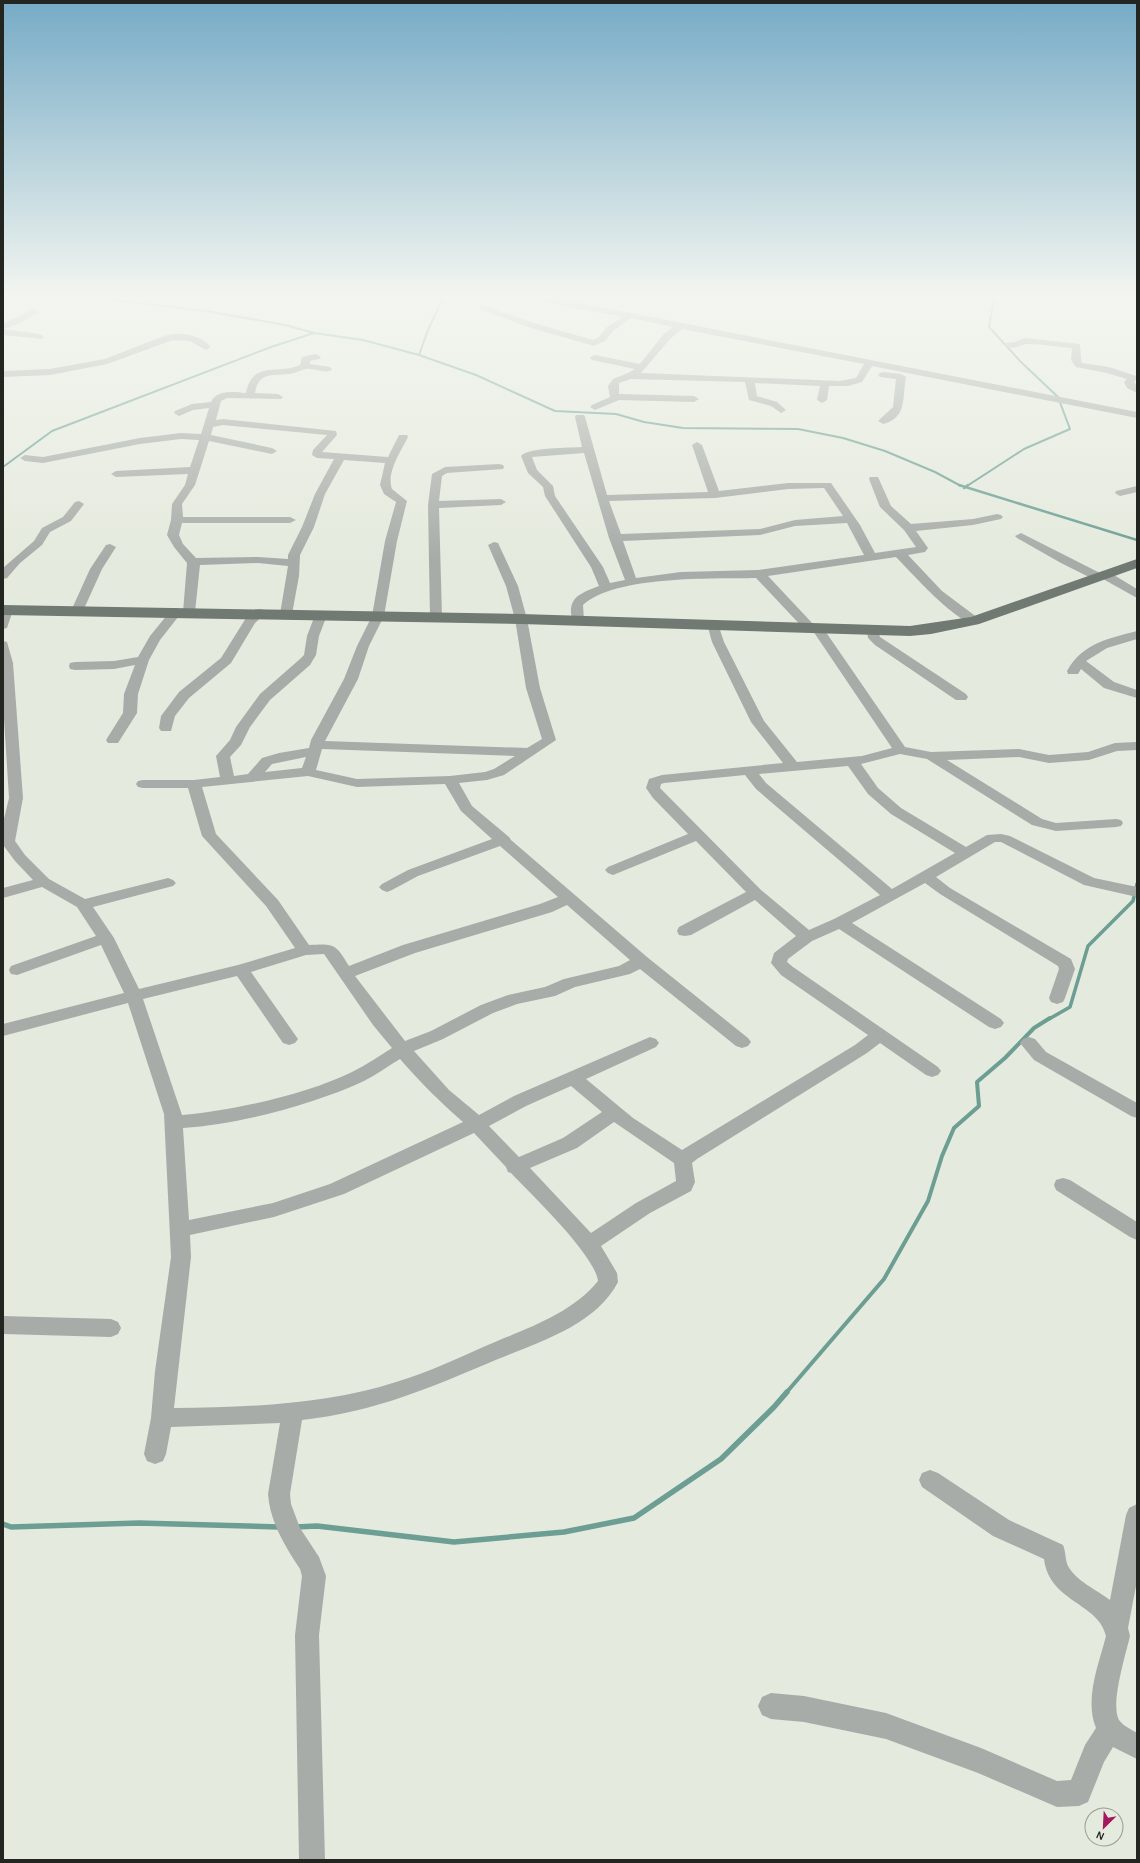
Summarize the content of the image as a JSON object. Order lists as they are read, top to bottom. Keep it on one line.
{"north":"bottom left"}
